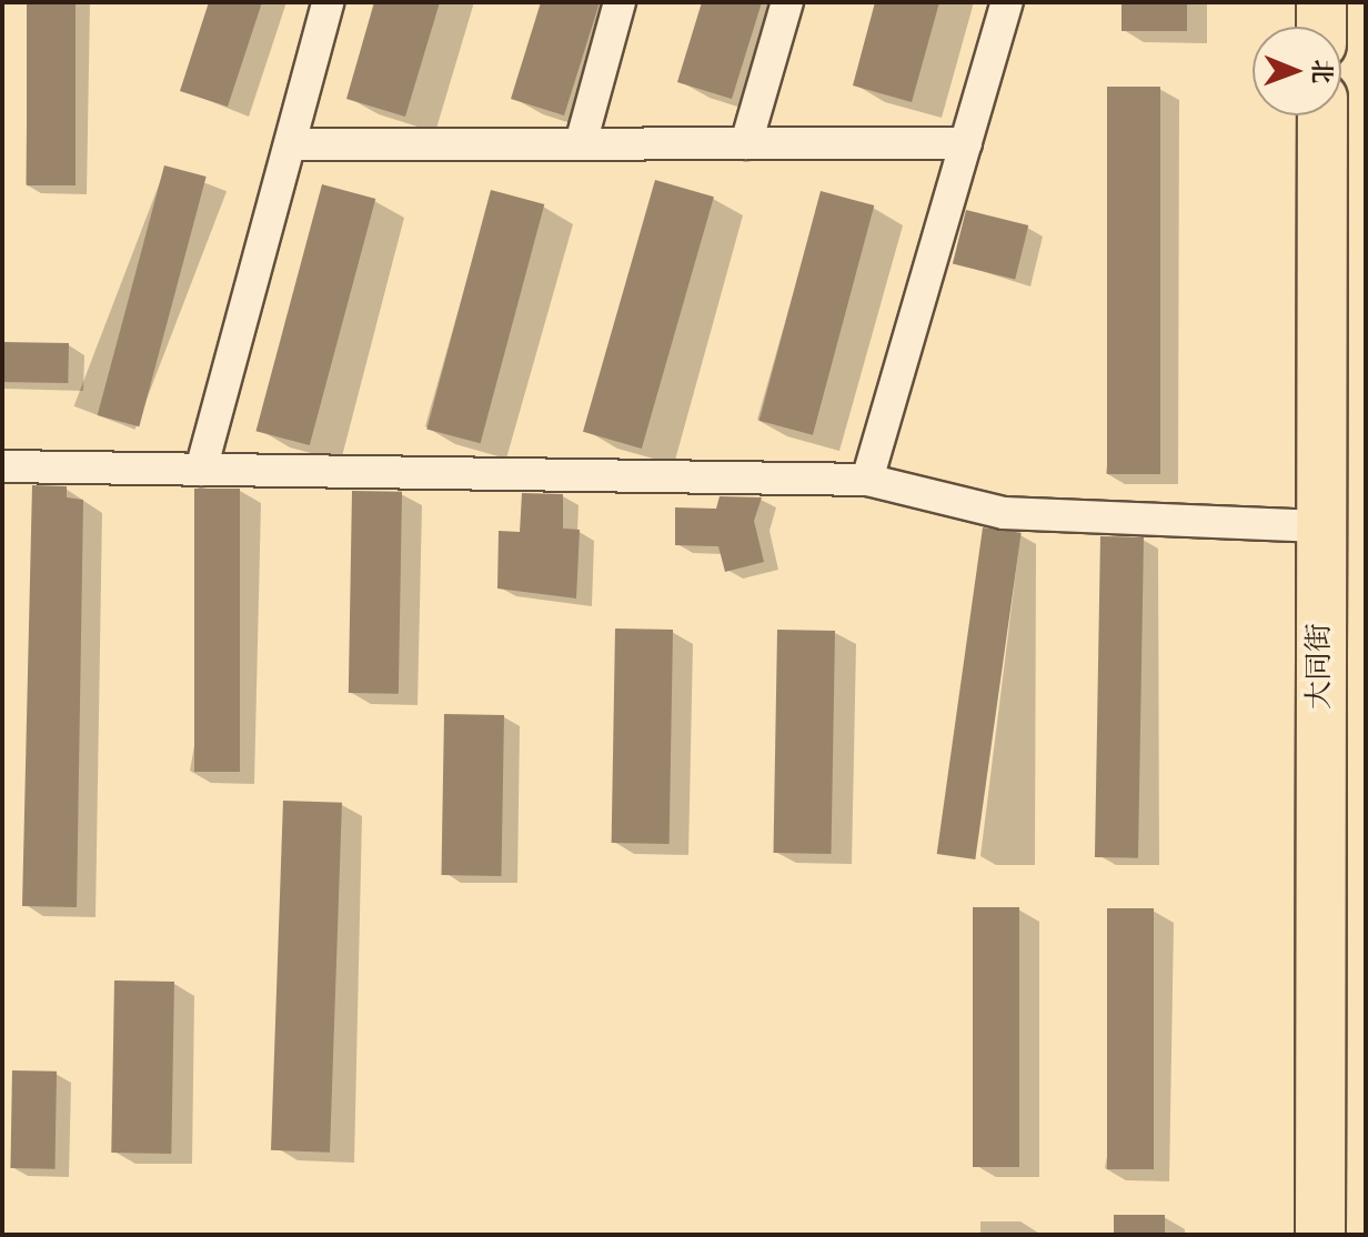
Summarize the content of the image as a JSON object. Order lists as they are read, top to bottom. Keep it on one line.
{"streets":{"main road":["大同街"]},"north":"right"}
